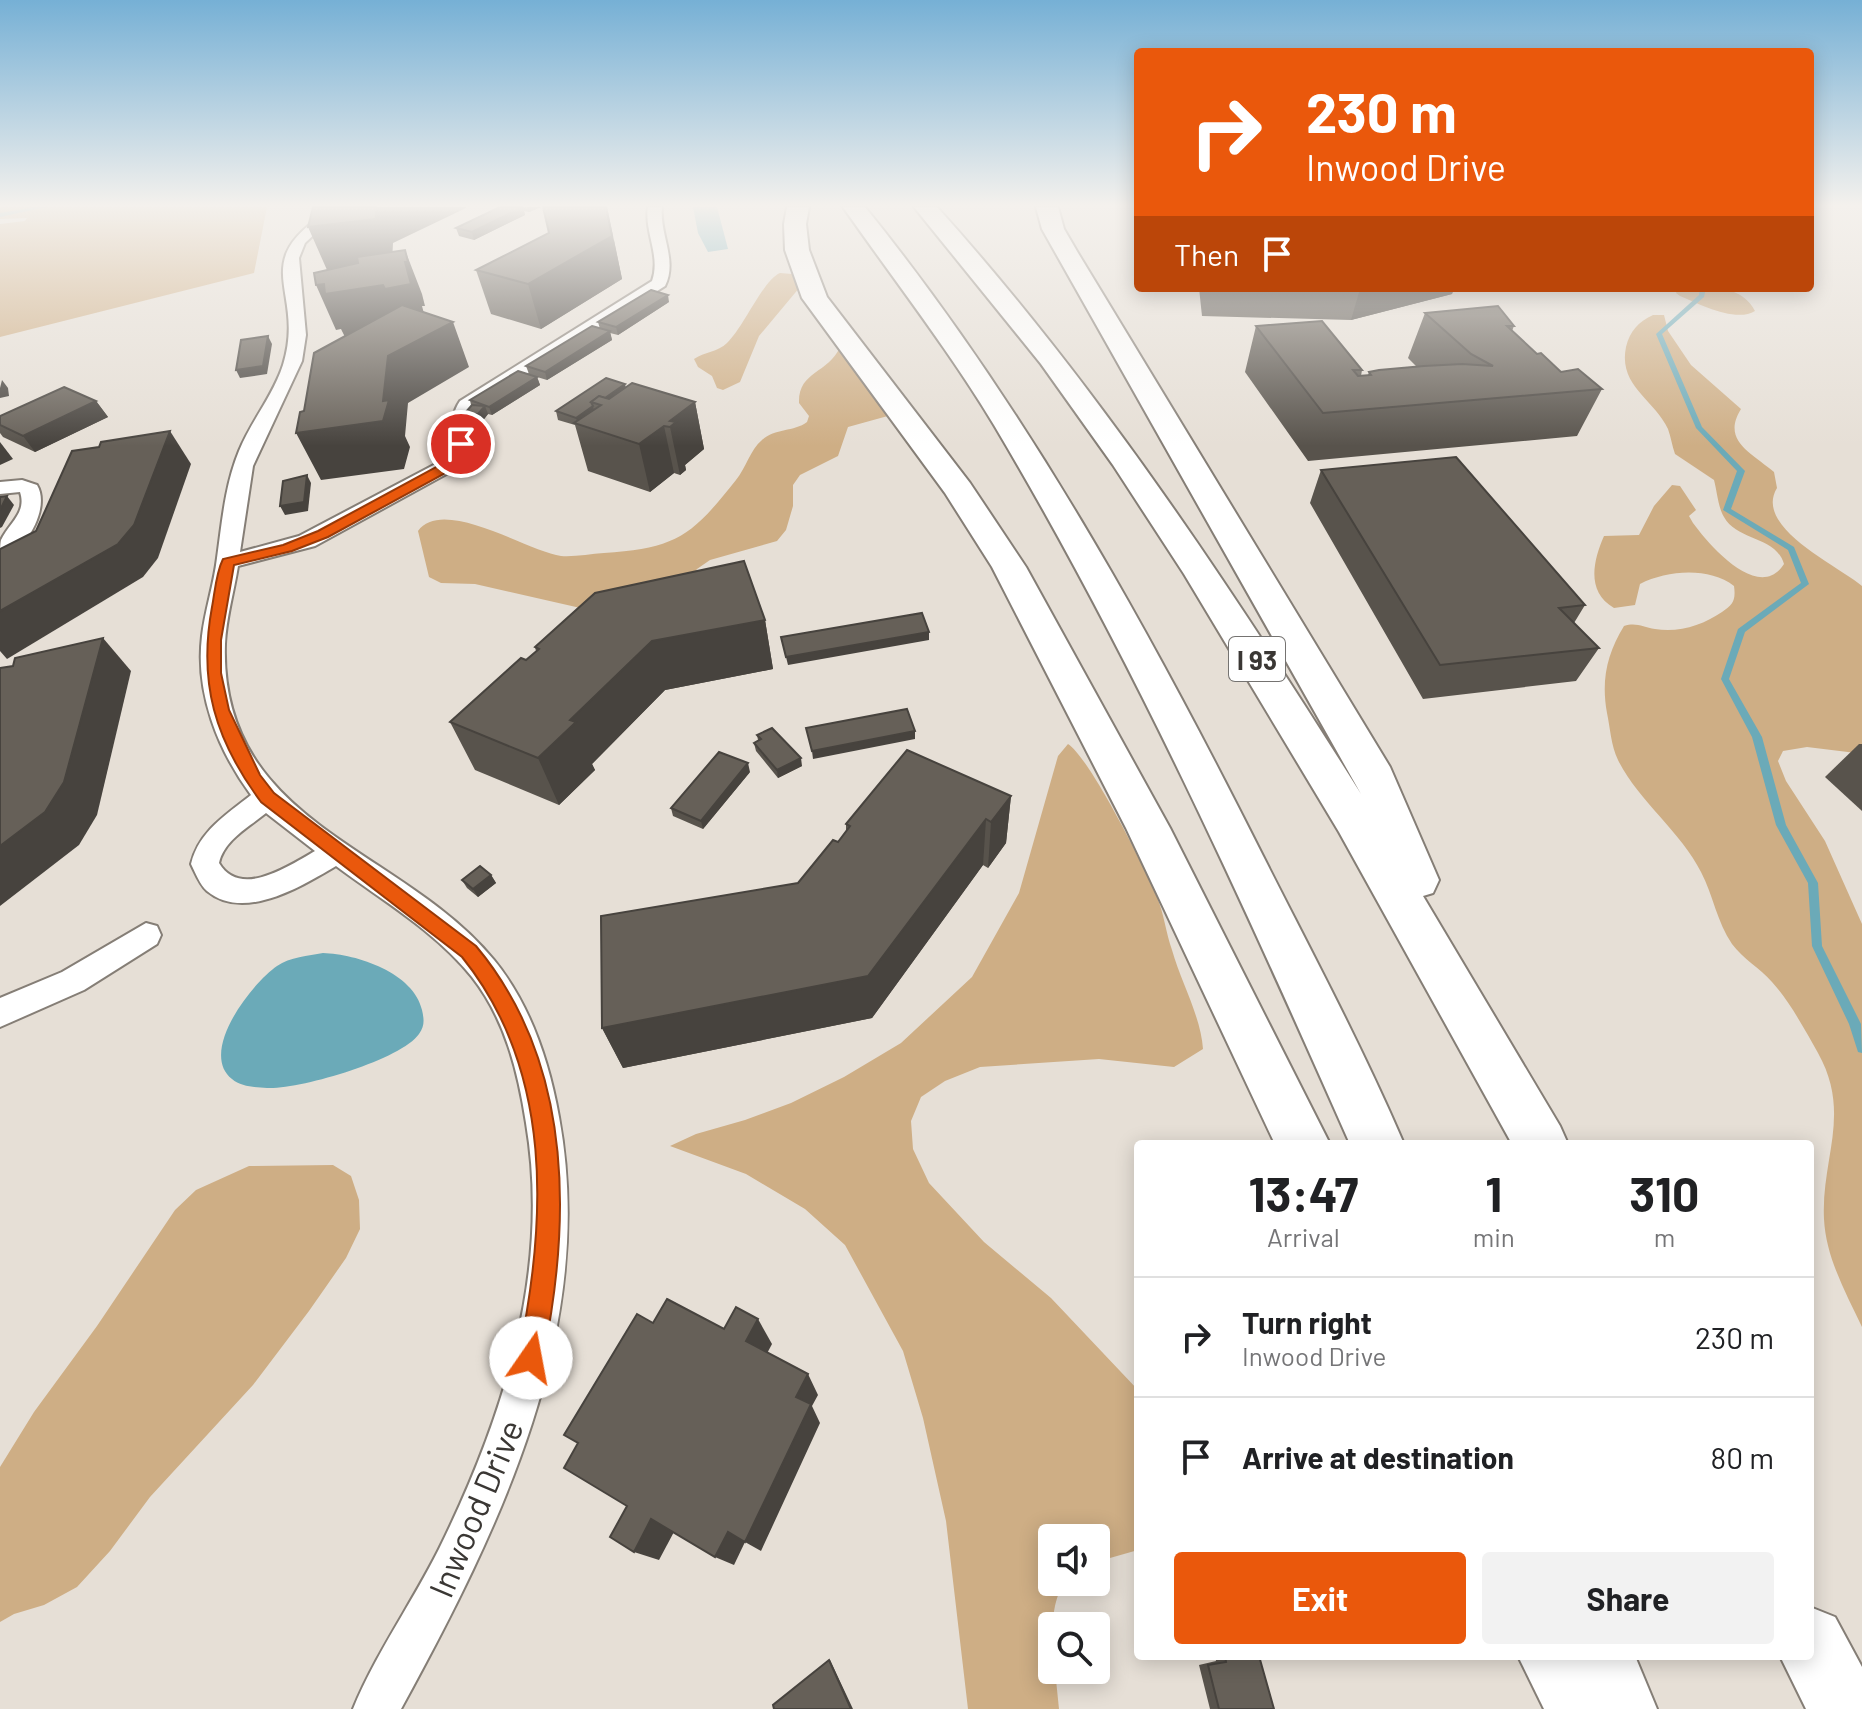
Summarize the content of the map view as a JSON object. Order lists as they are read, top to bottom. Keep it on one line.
{"streets":{"highway":["I 93"],"street":["Inwood Drive"]},"page":{"turn":["230 m","Inwood Drive"],"then":"Then","eta":["13:47","Arrival","1","min","310","m"],"list":[{"name":"Turn right","note":"Inwood Drive","value":"230 m"},{"name":"Arrive at destination","value":"80 m"}],"buttons":["Exit","Share"]}}
